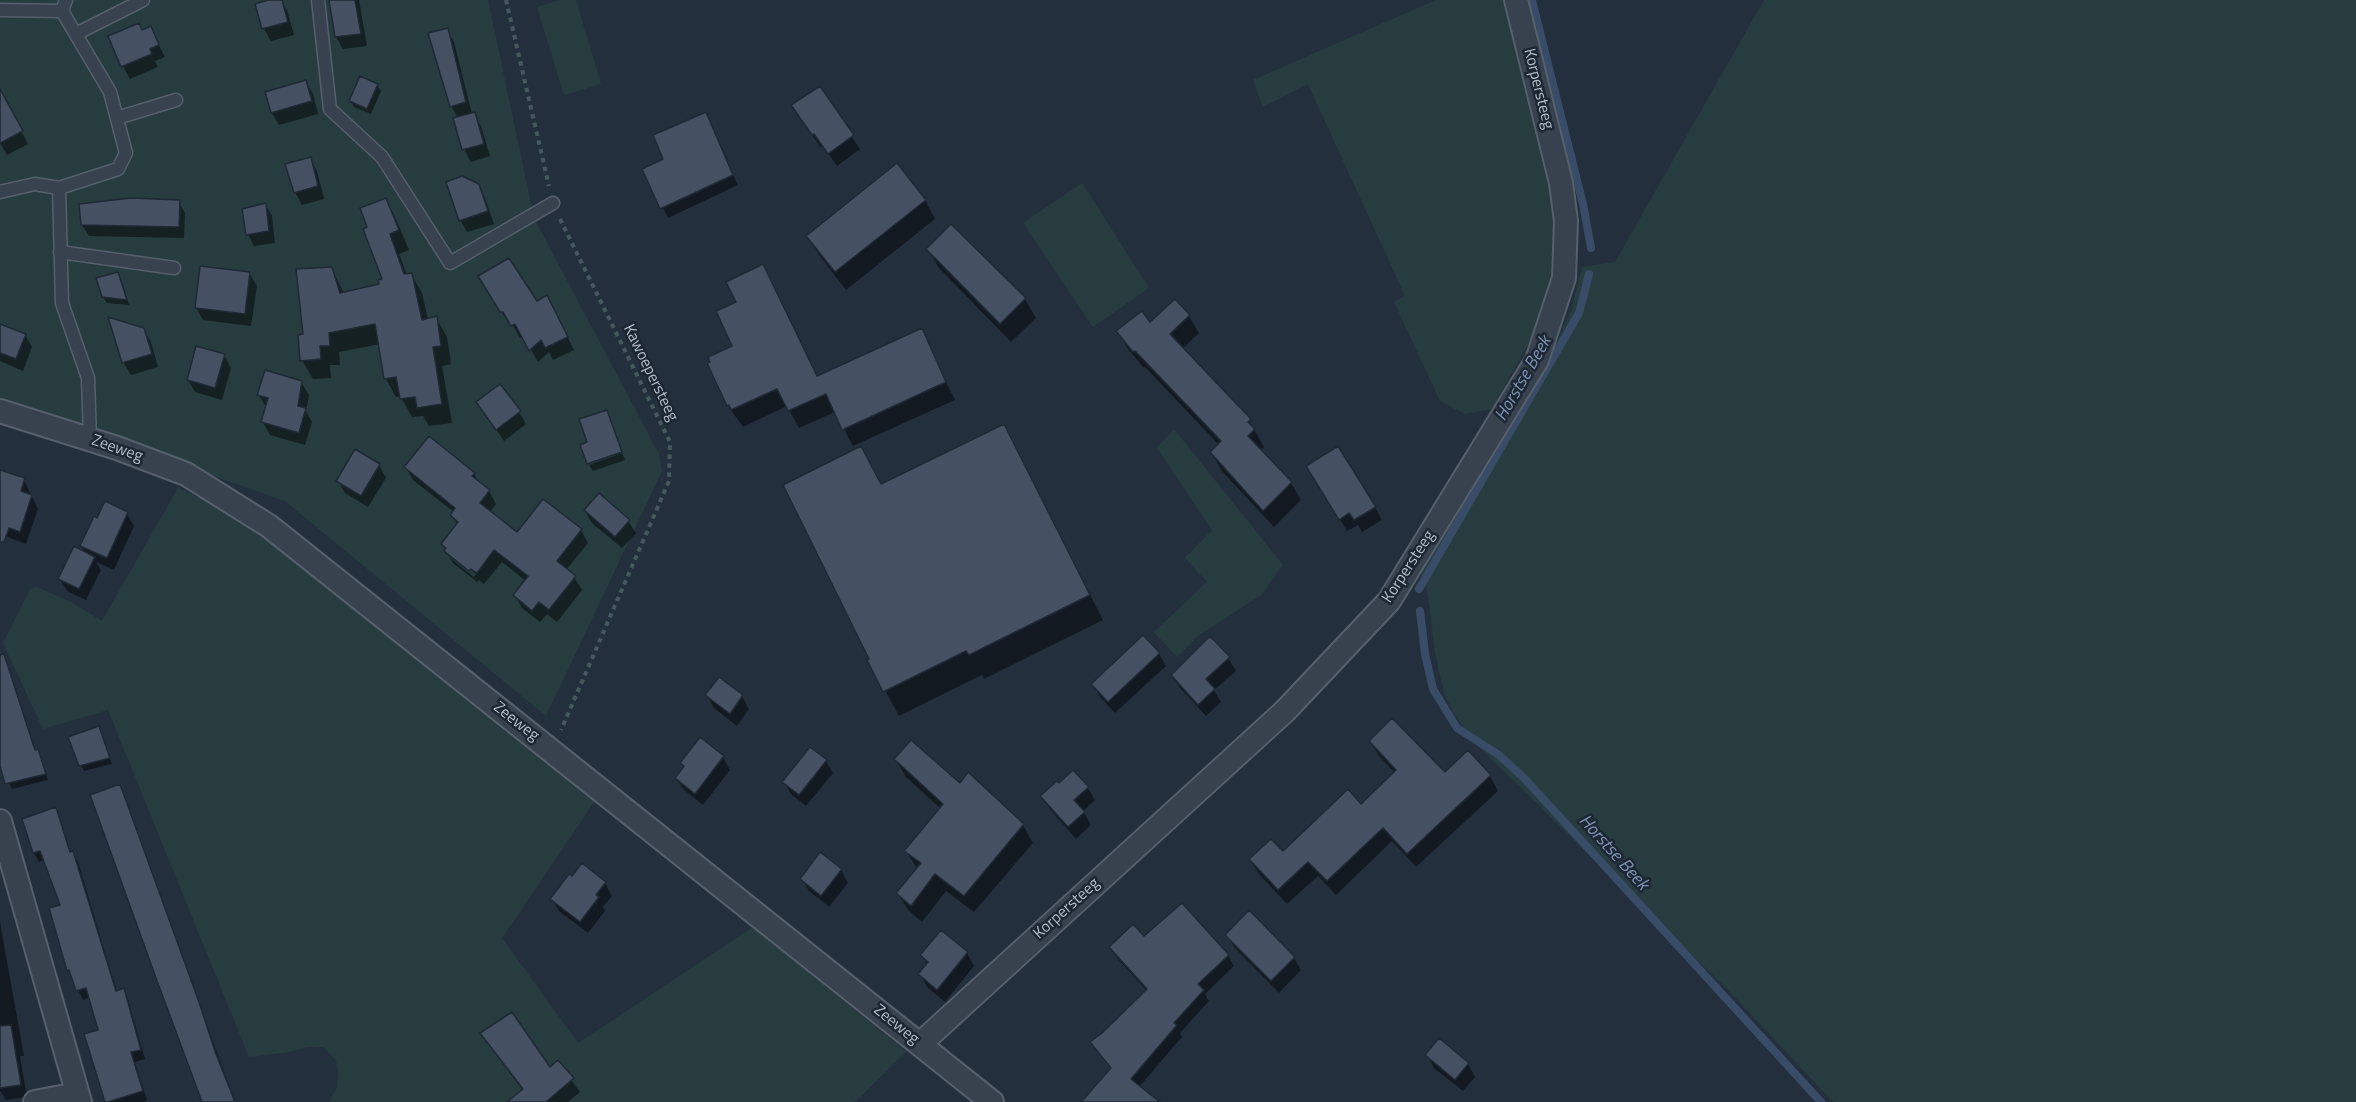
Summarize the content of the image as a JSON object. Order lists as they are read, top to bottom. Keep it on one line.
{"streets":{"street":["Korpersteeg","Zeeweg"],"path":["Kawoepersteeg"]},"crossings":[["Korpersteeg","Zeeweg"],["Kawoepersteeg","Zeeweg"]],"water":["Horstse Beek"]}
